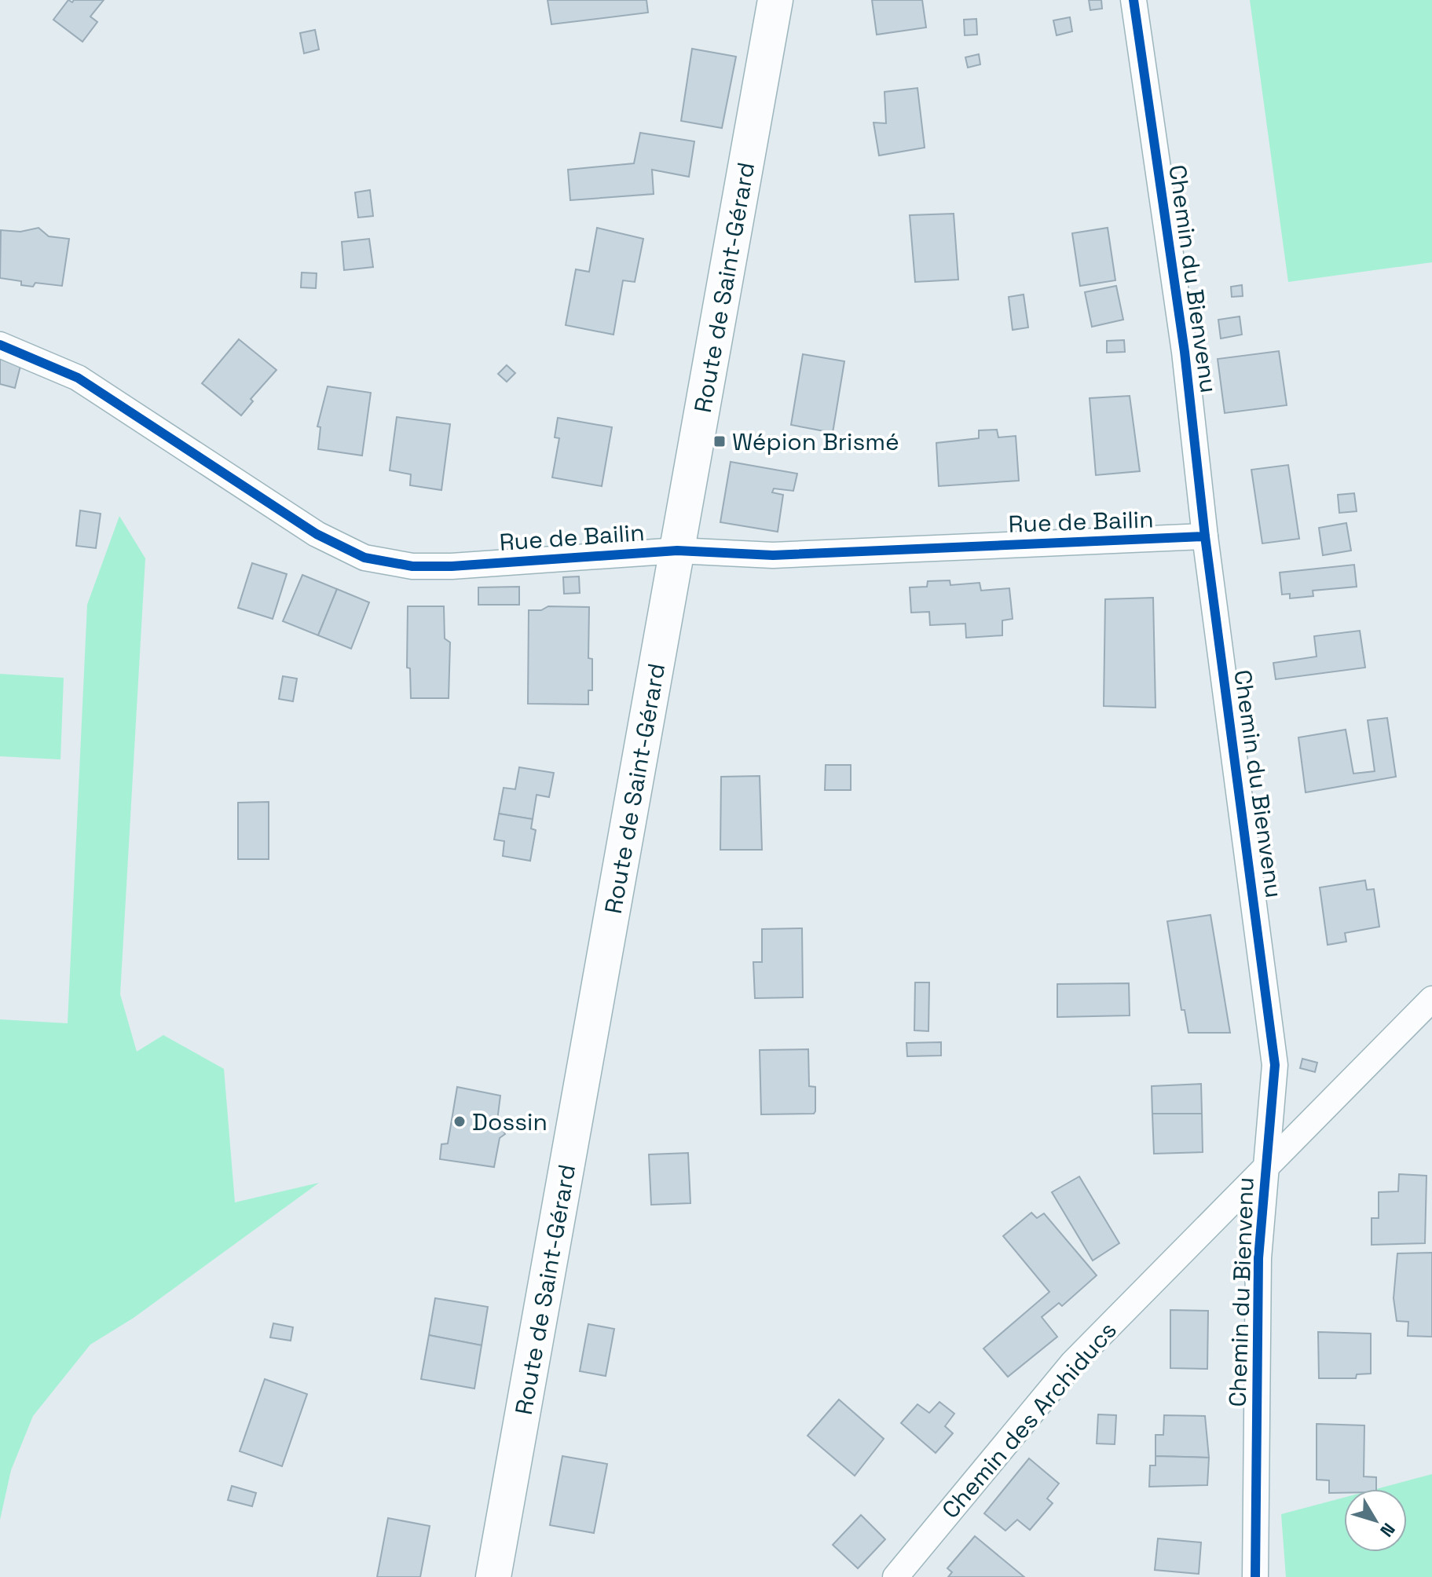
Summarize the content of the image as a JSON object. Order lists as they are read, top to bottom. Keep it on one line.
{"streets":{"main road":["Route de Saint-Gérard"],"street":["Chemin du Bienvenu","Rue de Bailin","Chemin des Archiducs"]},"crossings":[["Chemin du Bienvenu","Rue de Bailin"],["Chemin du Bienvenu","Chemin des Archiducs"],["Route de Saint-Gérard","Rue de Bailin"]],"places":{"transit":["Wépion Brismé"],"other":["Dossin"]},"north":"bottom right"}
